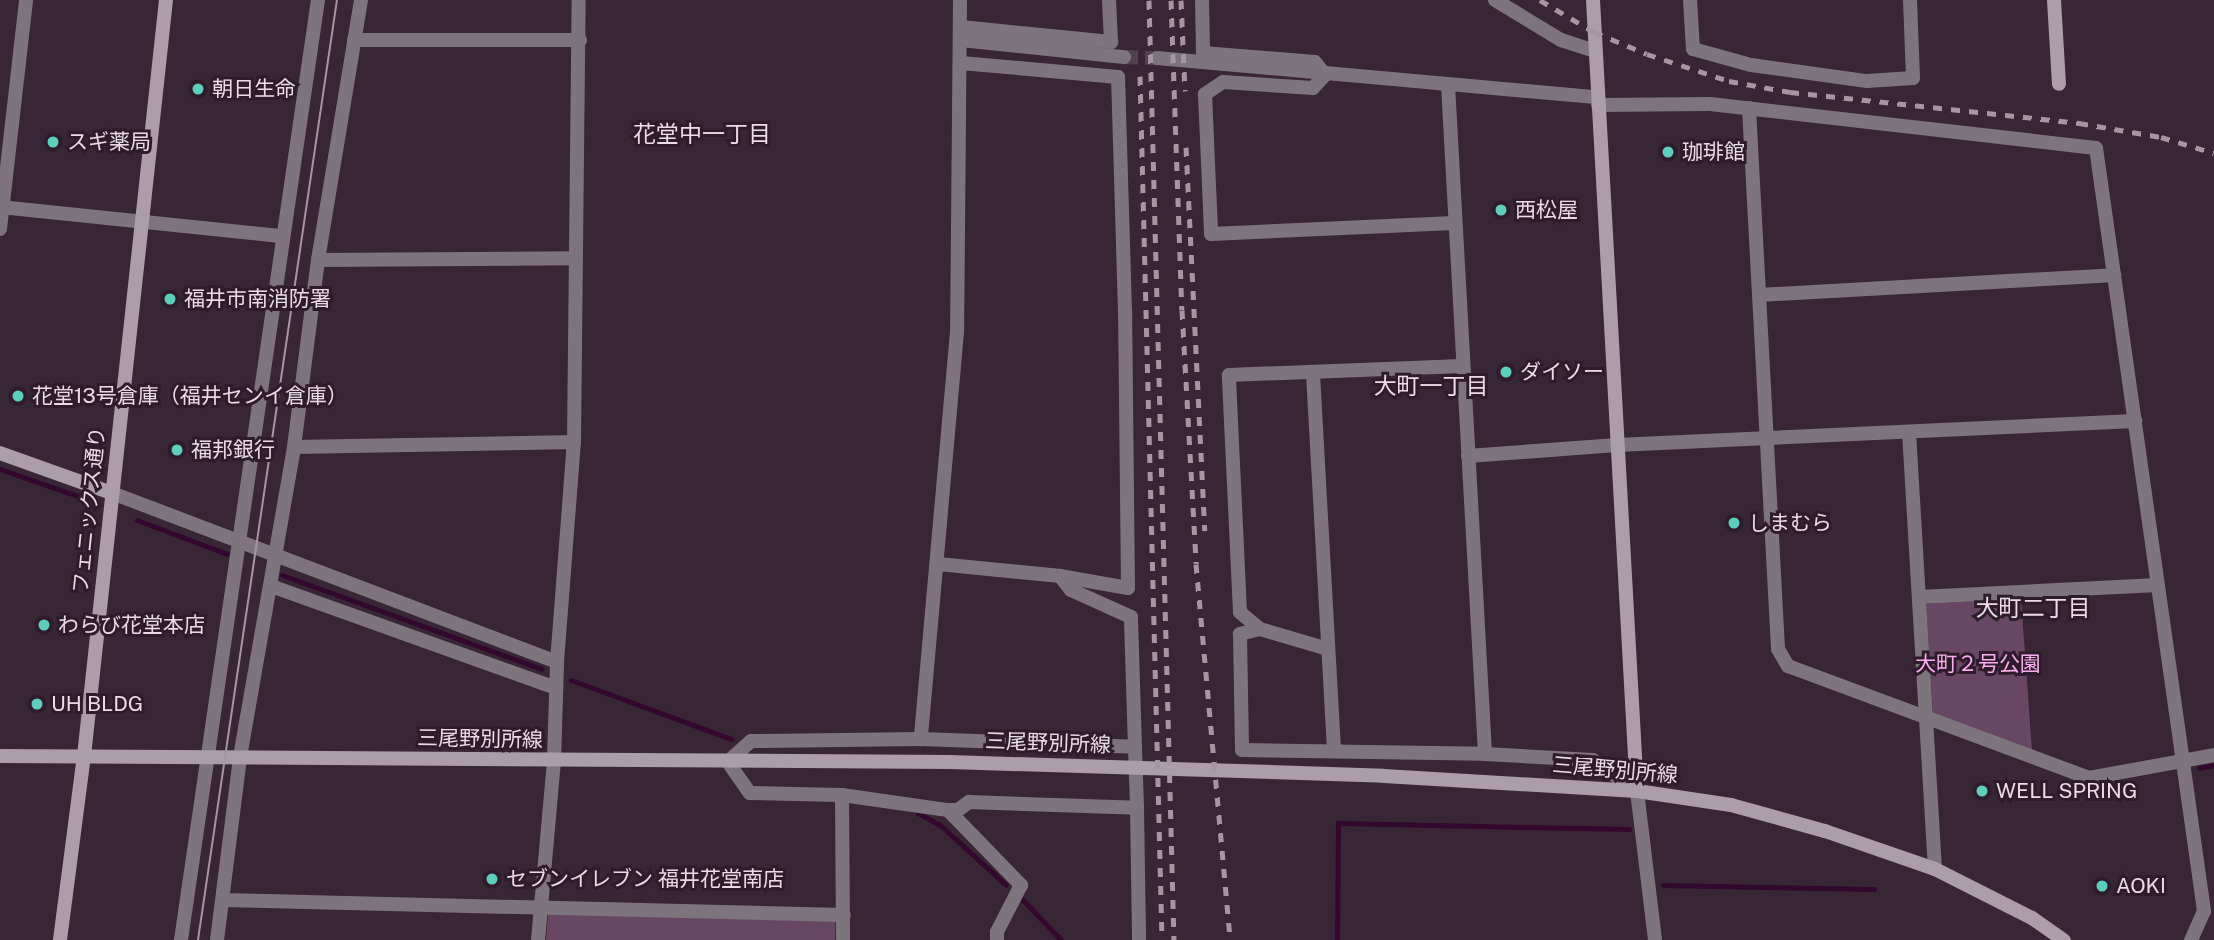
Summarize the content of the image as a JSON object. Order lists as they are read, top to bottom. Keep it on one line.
{"streets":{"main road":["フェニックス通り","三尾野別所線"]},"crossings":[["フェニックス通り","三尾野別所線"]],"districts":["花堂中一丁目","大町一丁目","大町二丁目"],"parks":["大町２号公園"],"places":["朝日生命","スギ薬局","珈琲館","西松屋","福井市南消防署","ダイソー","花堂13号倉庫（福井センイ倉庫）","福邦銀行","しまむら","わらび花堂本店","UH BLDG","WELL SPRING","セブンイレブン 福井花堂南店","AOKI"]}
